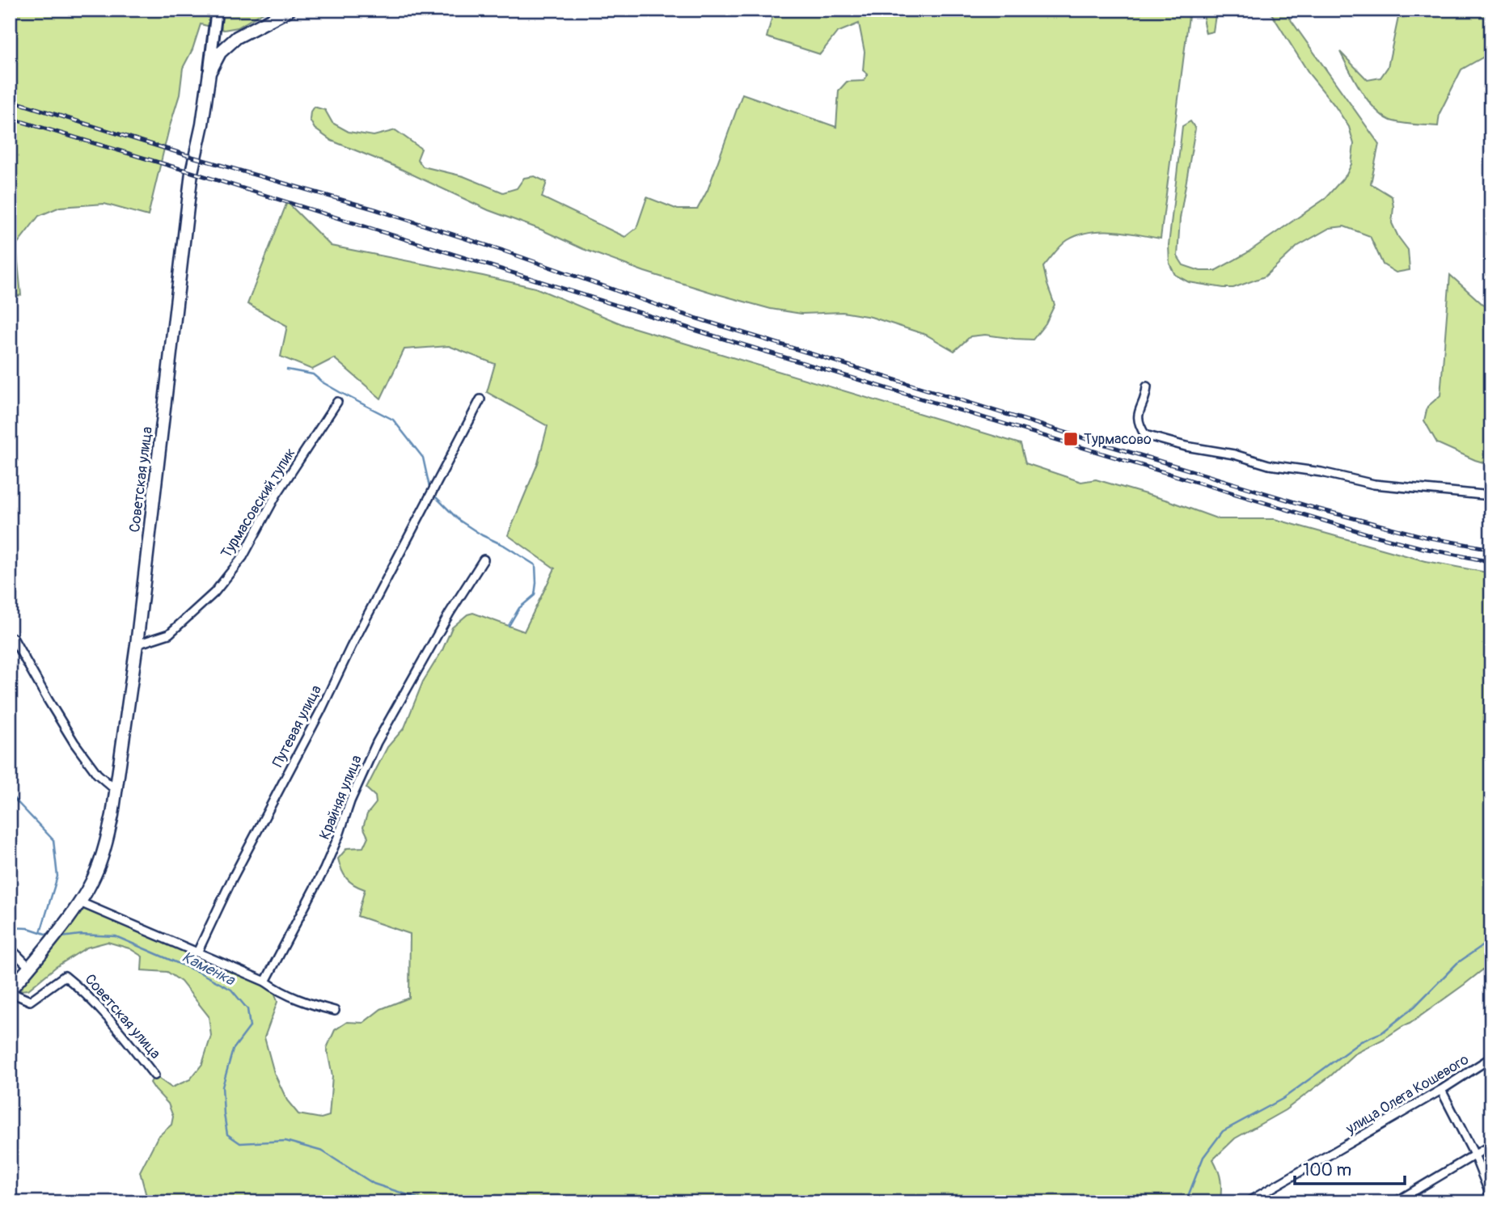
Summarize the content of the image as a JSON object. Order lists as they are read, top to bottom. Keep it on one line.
{"streets":{"main road":["Советская улица"],"street":["Турмасовский тупик","Путевая улица","Крайняя улица","улица Олега Кошевого"]},"crossings":[["Советская улица","Турмасовский тупик"]],"water":["Каменка"],"places":{"transit":["Турмасово"]},"scale_bar":"100 m"}
